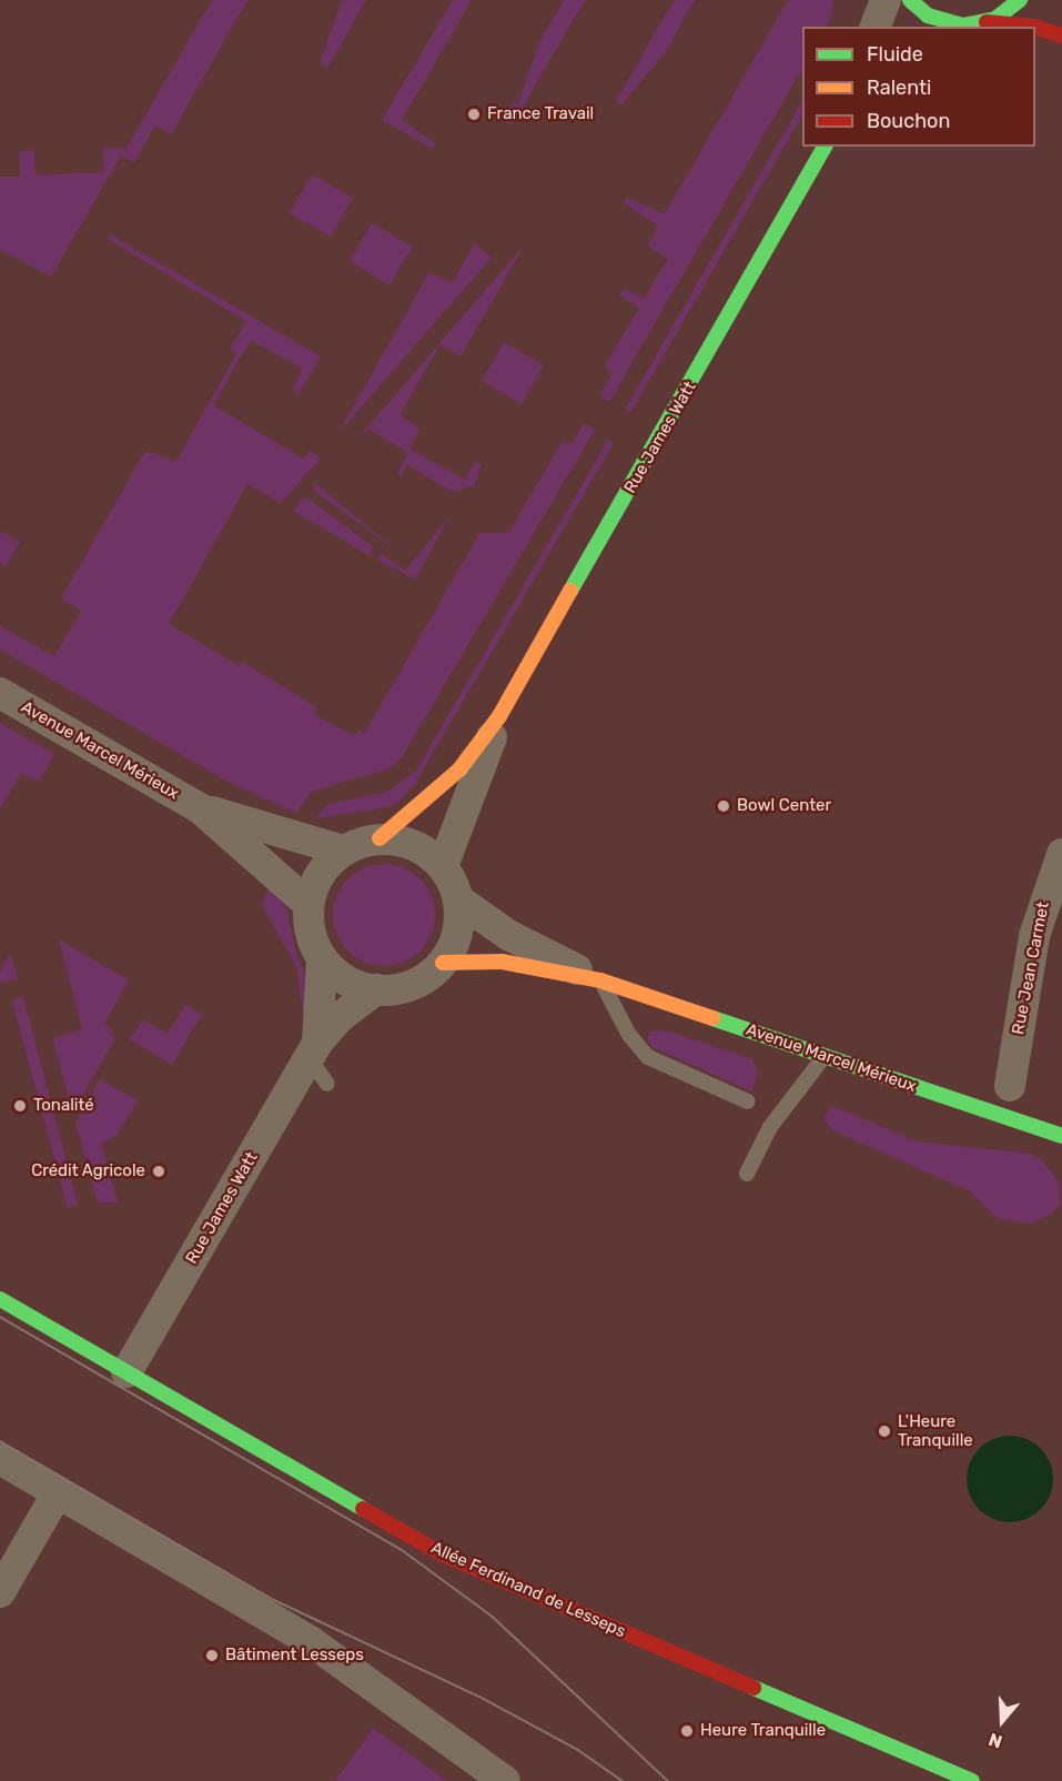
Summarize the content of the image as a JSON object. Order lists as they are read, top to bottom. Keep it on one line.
{"streets":{"street":["Rue James Watt","Avenue Marcel Mérieux","Rue Jean Carmet","Allée Ferdinand de Lesseps"]},"crossings":[["Rue James Watt","Avenue Marcel Mérieux"],["Rue James Watt","Allée Ferdinand de Lesseps"]],"places":["France Travail","Bowl Center","Tonalité","Crédit Agricole","L'Heure Tranquille","Bâtiment Lesseps","Heure Tranquille"],"legend":["Fluide","Ralenti","Bouchon"],"north":"bottom"}
